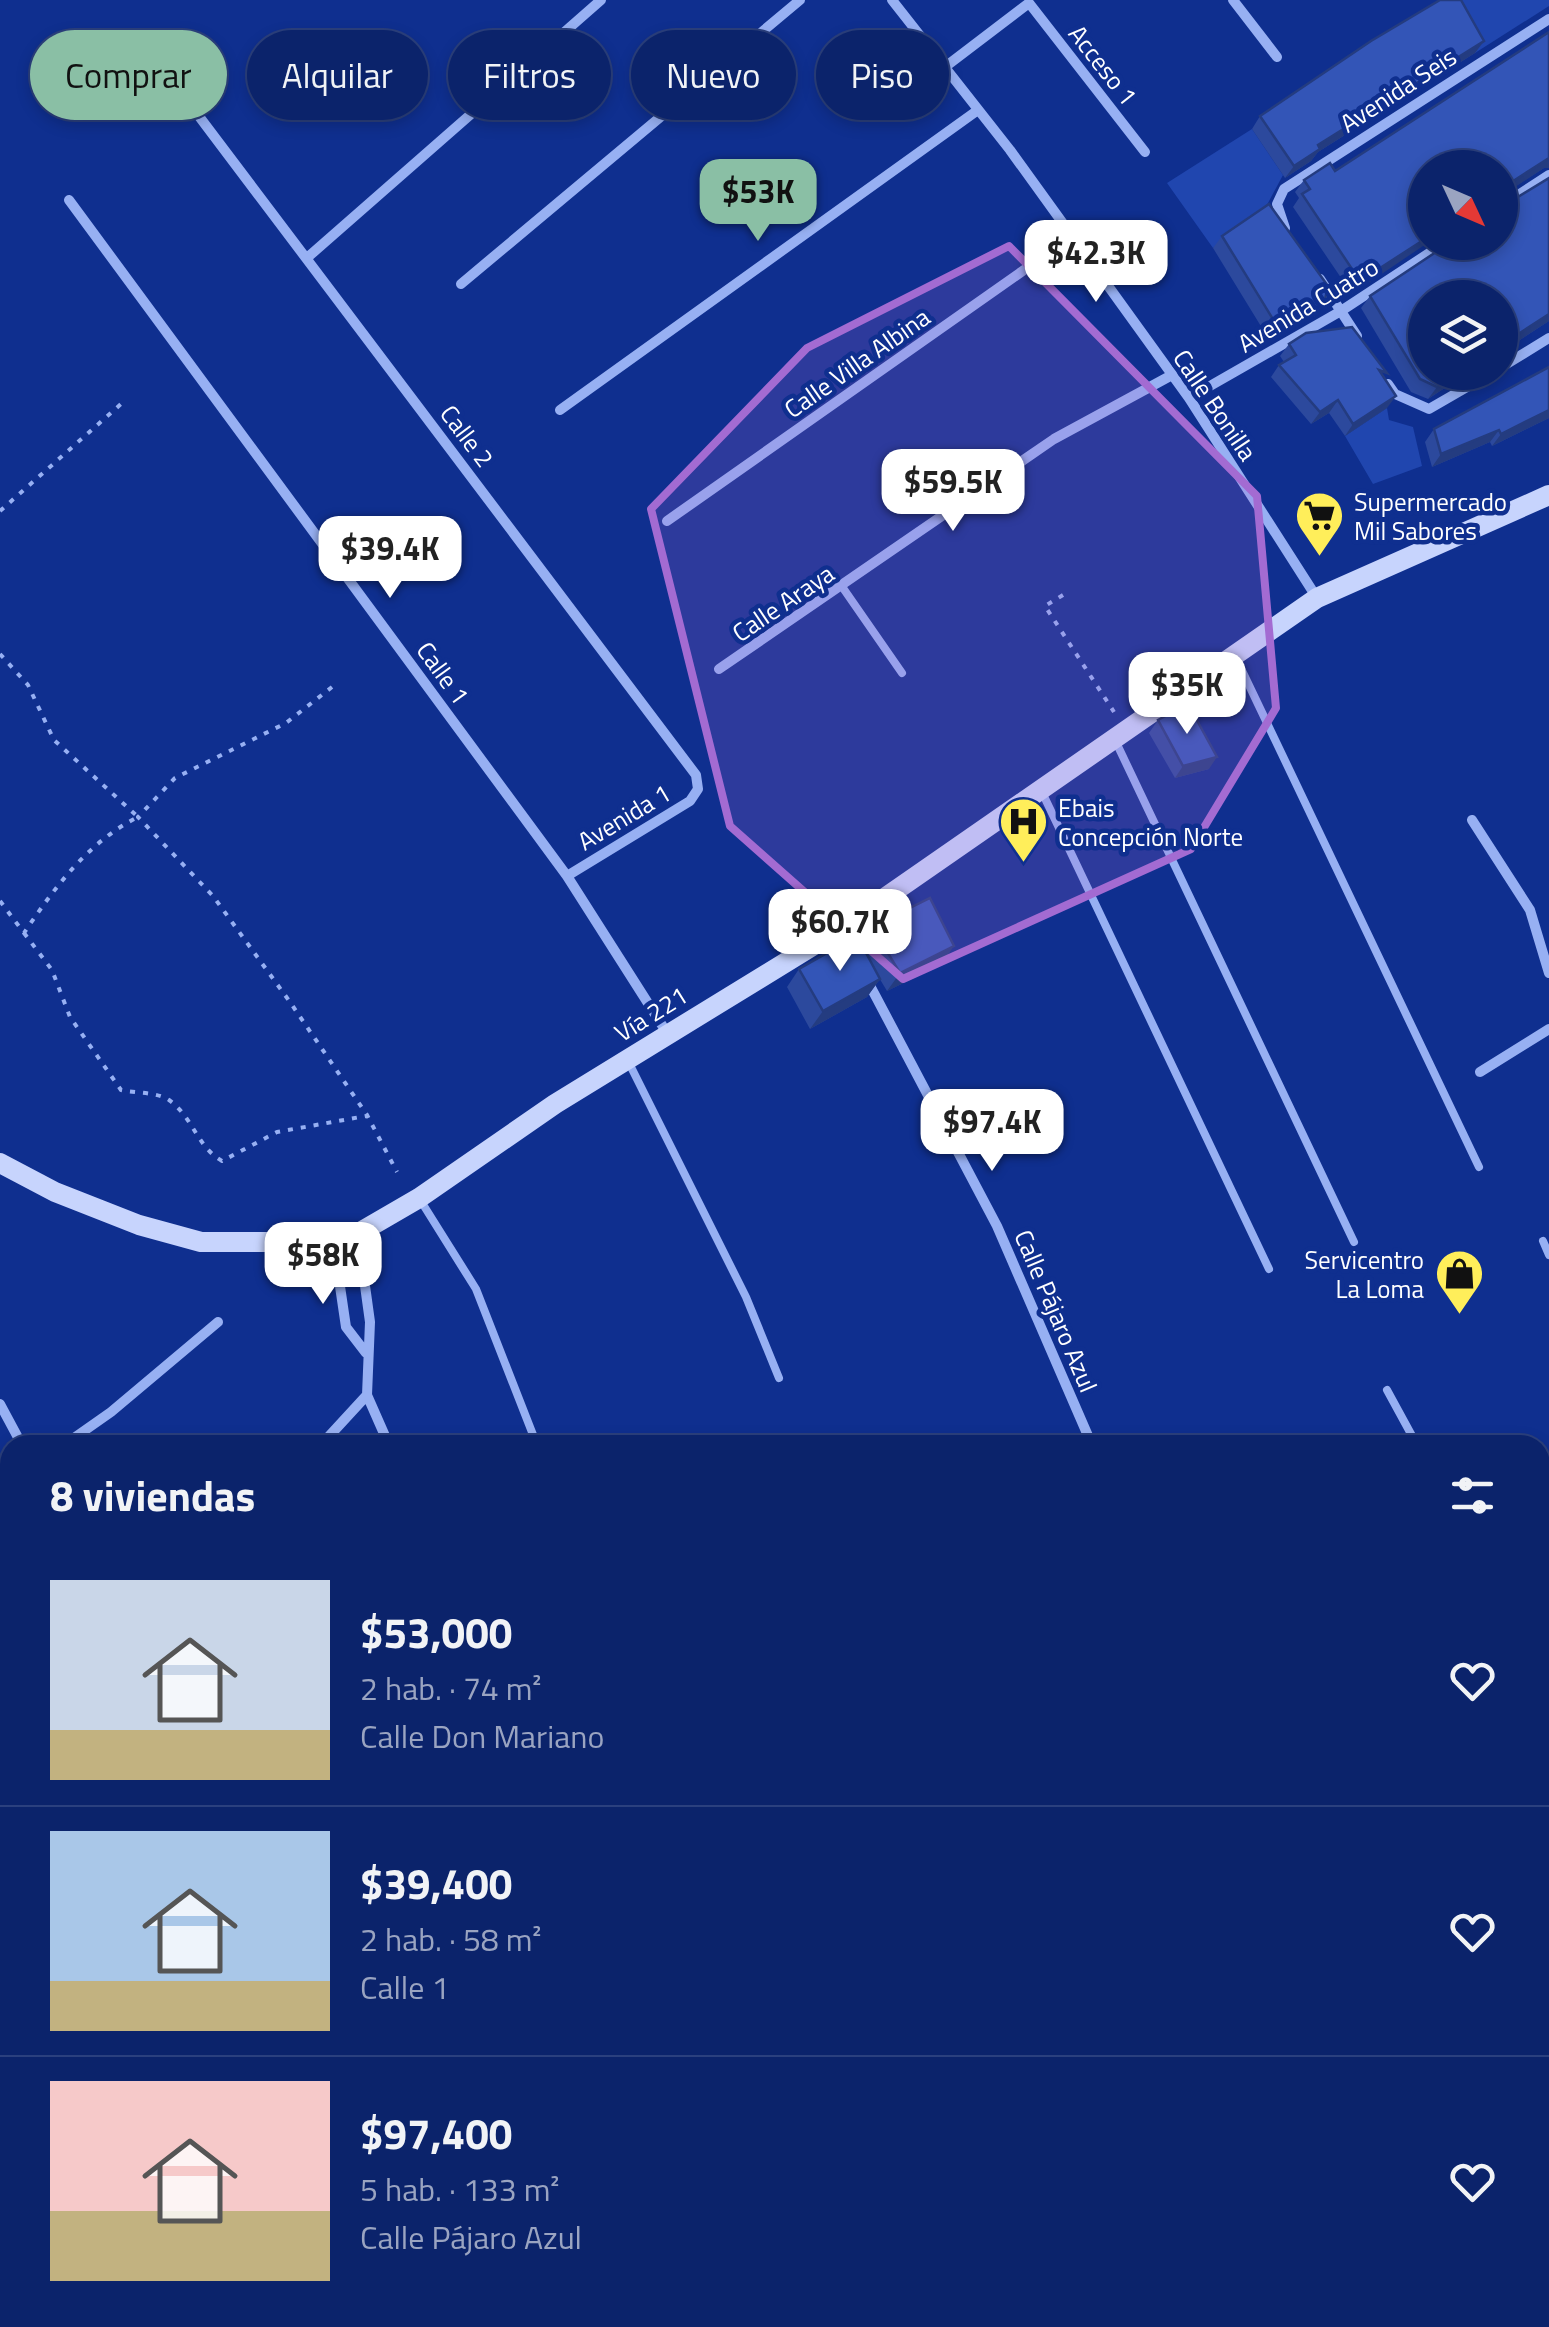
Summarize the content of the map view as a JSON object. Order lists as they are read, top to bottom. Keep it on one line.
{"streets":{"main road":["Vía 221"],"street":["Acceso 1","Avenida Seis","Avenida Cuatro","Calle Villa Albina","Calle Bonilla","Calle 2","Calle Araya","Calle 1","Avenida 1","Calle Pájaro Azul"]},"crossings":[["Avenida Cuatro","Calle Bonilla"],["Calle Villa Albina","Calle Bonilla"],["Calle Bonilla","Calle Araya"],["Calle Bonilla","Vía 221"],["Calle 2","Avenida 1"],["Calle 1","Avenida 1"],["Calle 1","Vía 221"]],"places":{"supermarket":["Supermercado Mil Sabores"],"hospital":["Ebais Concepción Norte"],"shop":["Servicentro La Loma"]},"north":"bottom right","page":{"chip":["Comprar","Alquilar","Filtros","Nuevo","Piso"],"price":["$53K","$42.3K","$59.5K","$39.4K","$35K","$60.7K","$97.4K","$58K"],"heading":"8 viviendas","list":[{"name":"$53,000","note":"2 hab. · 74 m² · Calle Don Mariano"},{"name":"$39,400","note":"2 hab. · 58 m² · Calle 1"},{"name":"$97,400","note":"5 hab. · 133 m² · Calle Pájaro Azul"}]}}
